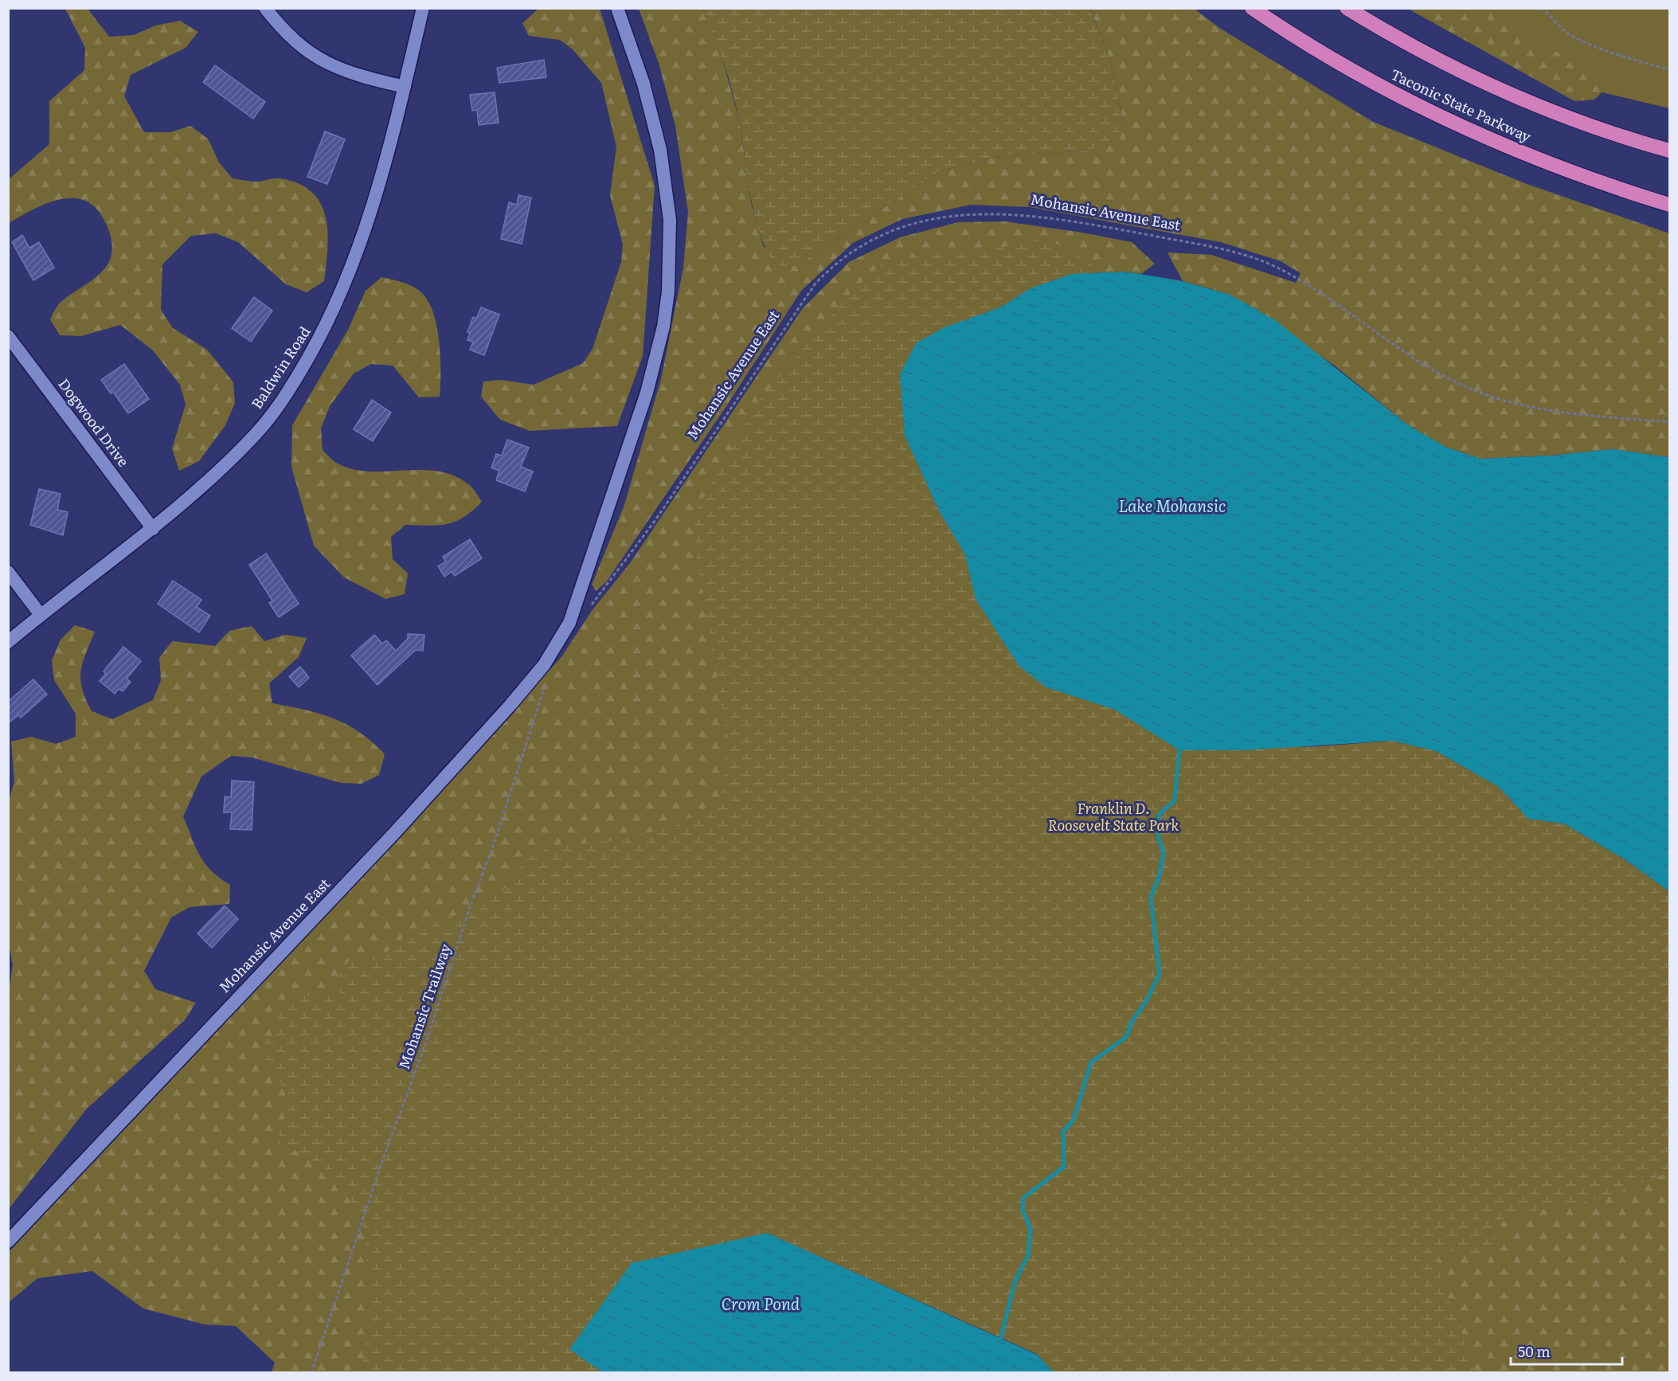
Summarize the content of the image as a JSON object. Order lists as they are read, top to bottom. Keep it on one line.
{"streets":{"highway":["Taconic State Parkway"],"street":["Mohansic Avenue East","Baldwin Road","Dogwood Drive"],"path":["Mohansic Trailway"]},"crossings":[["Baldwin Road","Dogwood Drive"]],"water":["Lake Mohansic","Crom Pond"],"parks":["Franklin D. Roosevelt State Park"],"scale_bar":"50 m"}
